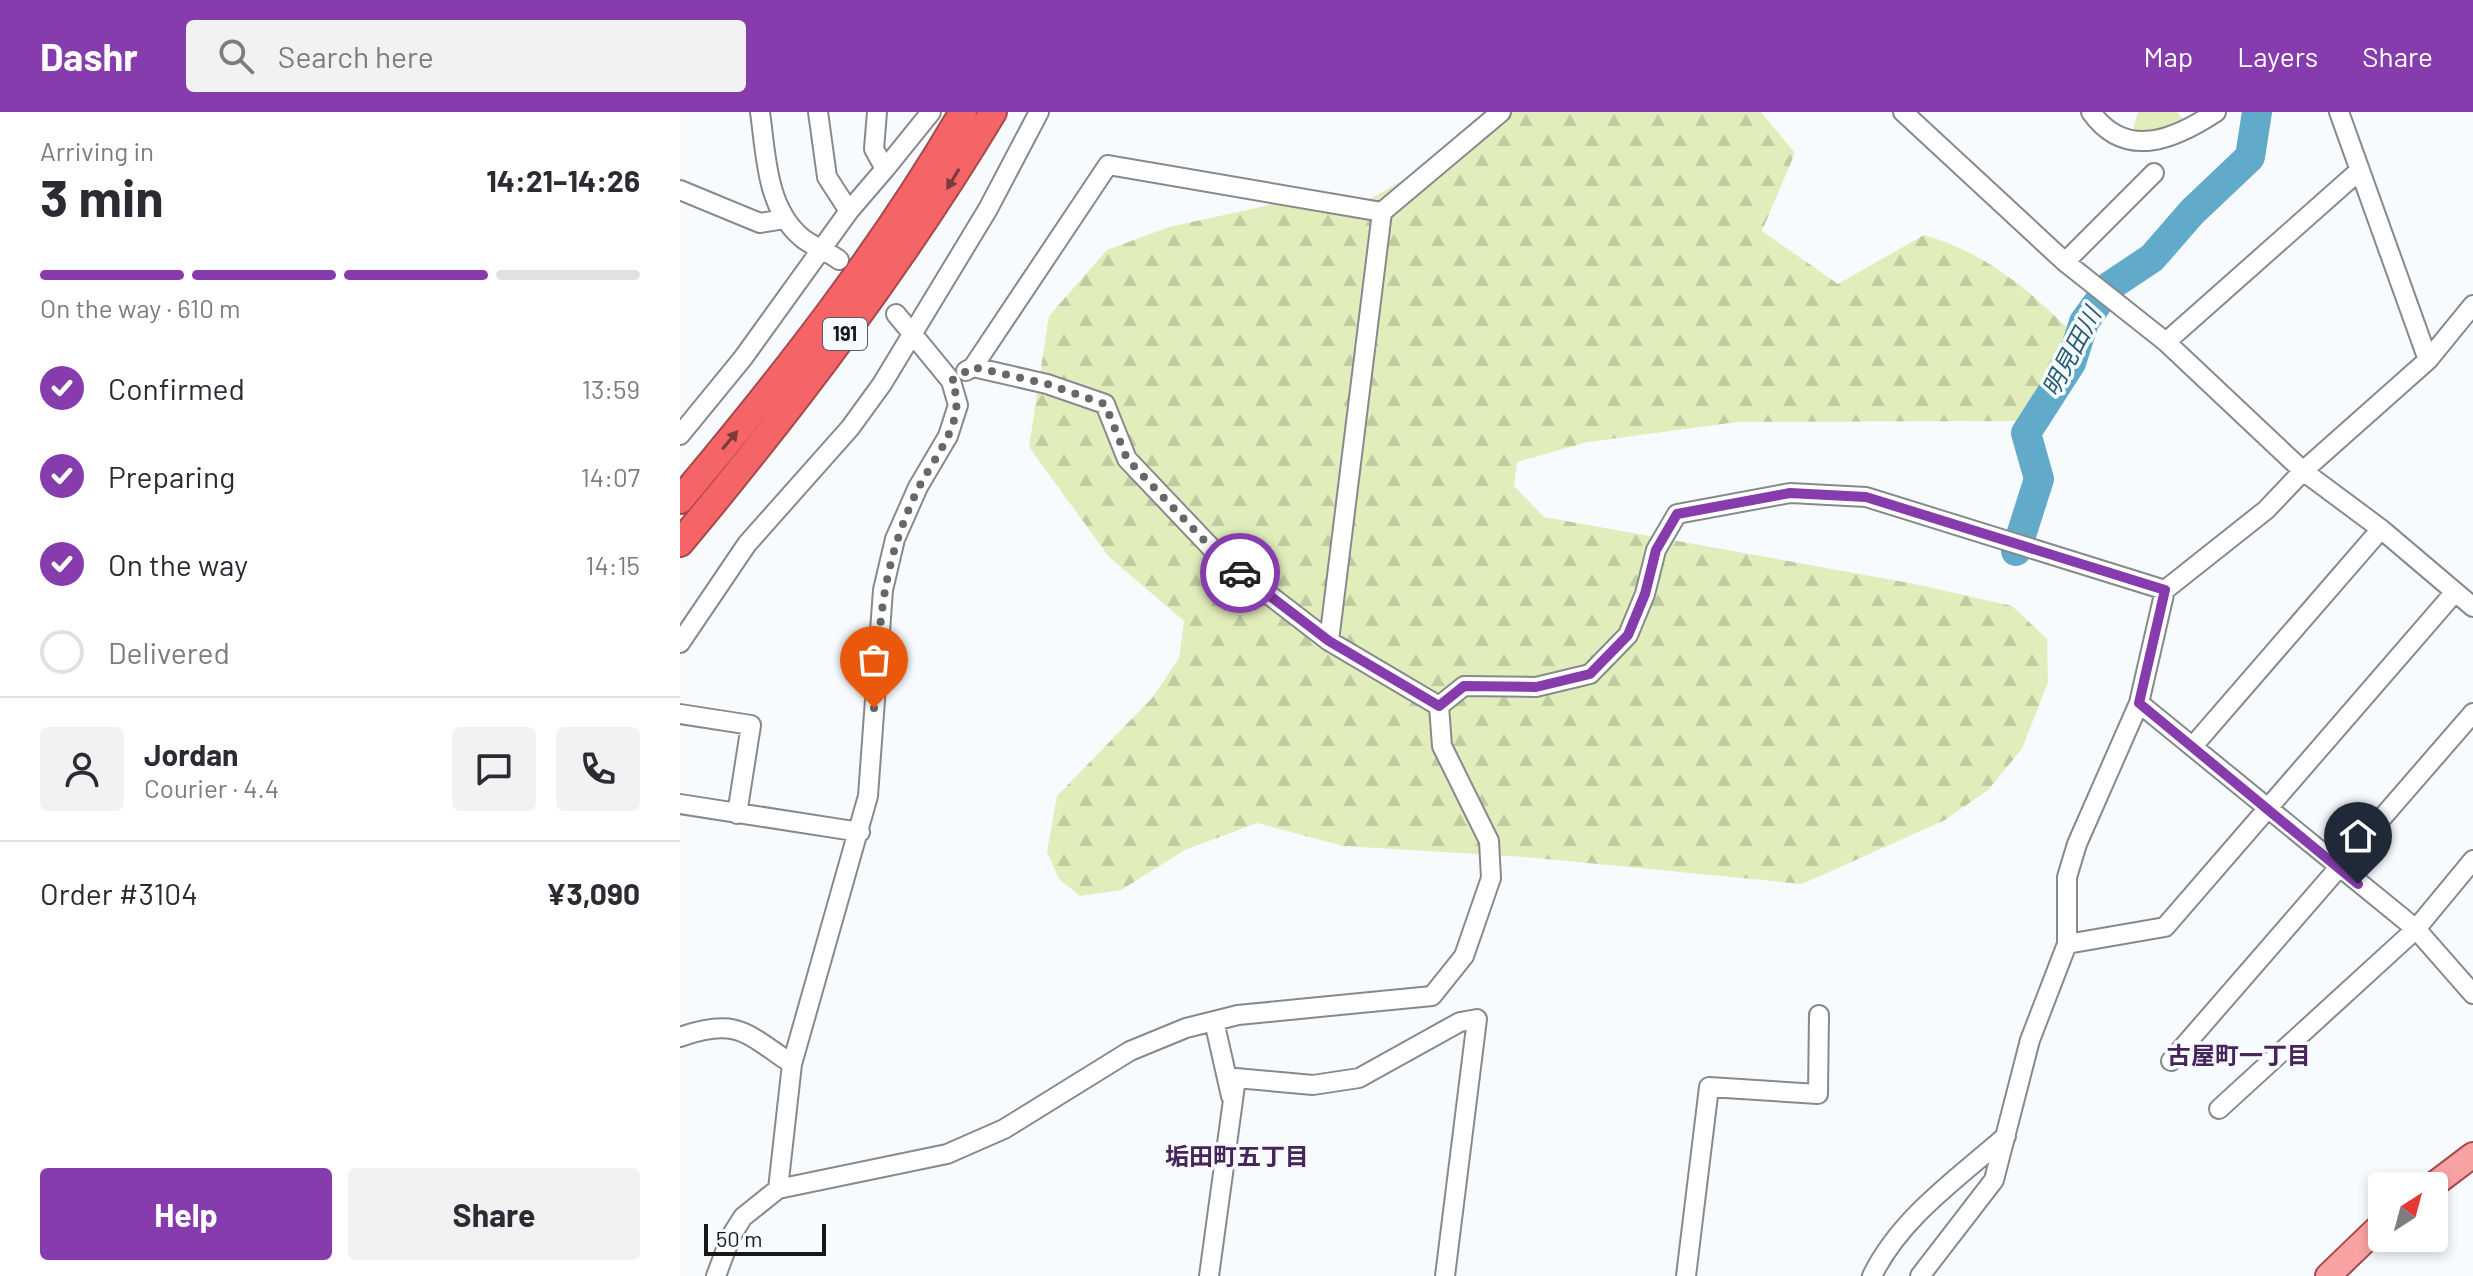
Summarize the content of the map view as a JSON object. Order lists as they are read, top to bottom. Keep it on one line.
{"streets":{"highway":["191"]},"districts":["古屋町一丁目","垢田町五丁目"],"water":["明見田川"],"scale_bar":"50 m","north":"top right","page":{"header":"Dashr","search":"Search here","nav":["Map","Layers","Share"],"heading":["3 min","Arriving in","14:21–14:26"],"panel":["Jordan","Courier · 4.4","Order #3104","¥3,090"],"bar":"On the way · 610 m","list":[["Confirmed","13:59"],["Preparing","14:07"],["On the way","14:15"],"Delivered"],"buttons":["Help","Share"],"scale":"50 m"}}
